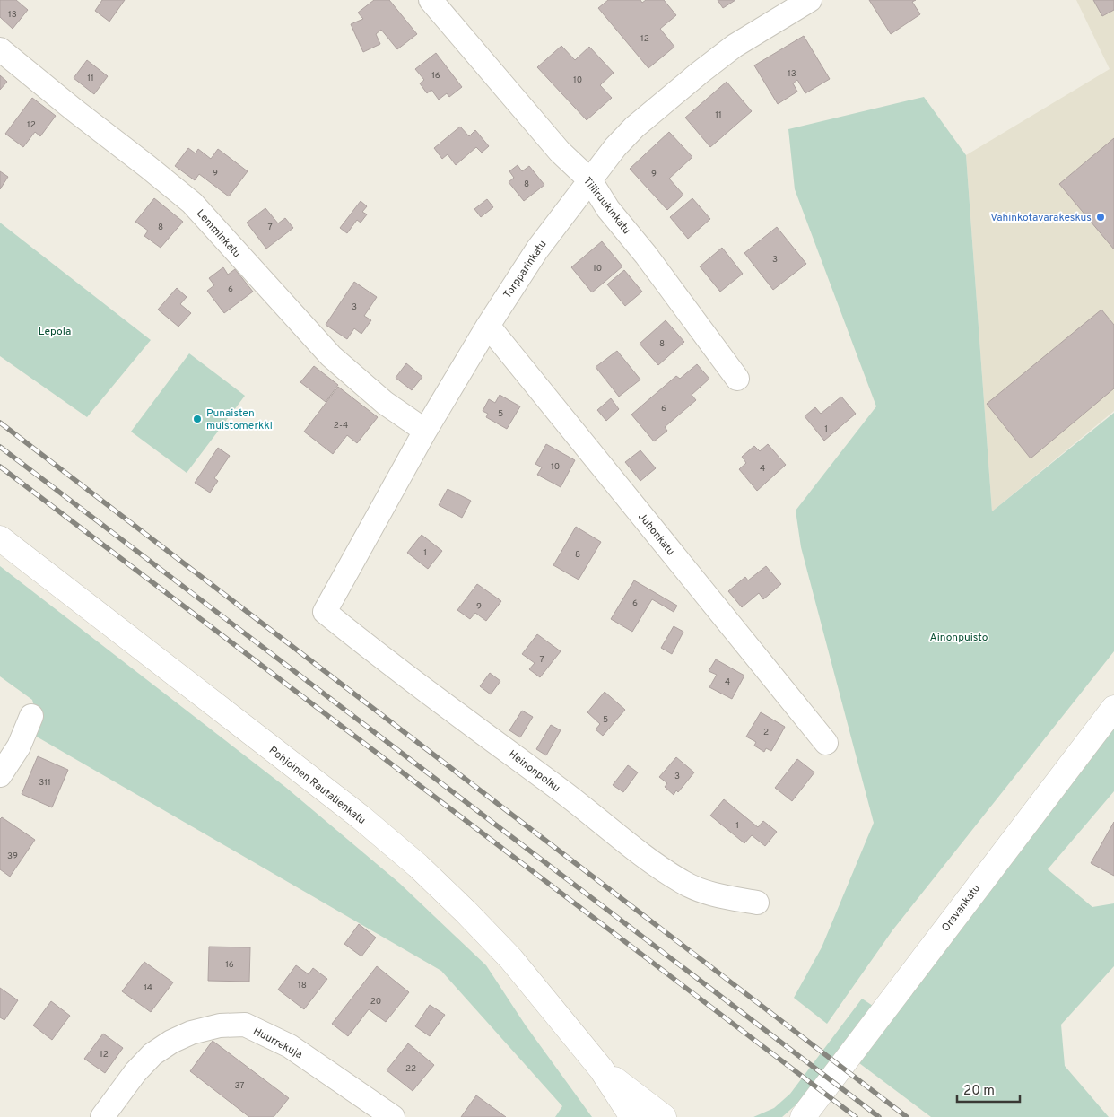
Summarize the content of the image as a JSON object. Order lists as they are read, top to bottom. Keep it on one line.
{"streets":{"street":["Tiiliruukinkatu","Lemminkatu","Torpparinkatu","Juhonkatu","Heinonpolku","Pohjoinen Rautatienkatu","Oravankatu","Huurrekuja"]},"crossings":[["Tiiliruukinkatu","Torpparinkatu"],["Lemminkatu","Torpparinkatu"],["Torpparinkatu","Juhonkatu"],["Torpparinkatu","Heinonpolku"]],"parks":["Lepola","Ainonpuisto"],"places":["Vahinkotavarakeskus","Punaisten muistomerkki"],"house_numbers":["13","12","13","16","11","10","11","12","9","9","8","8","7","3","10","6","3","8","6","5","2-4","1","10","4","1","8","6","9","7","4","5","2","3","311","1","39","16","18","14","20","12","22","37"],"scale_bar":"20 m"}
